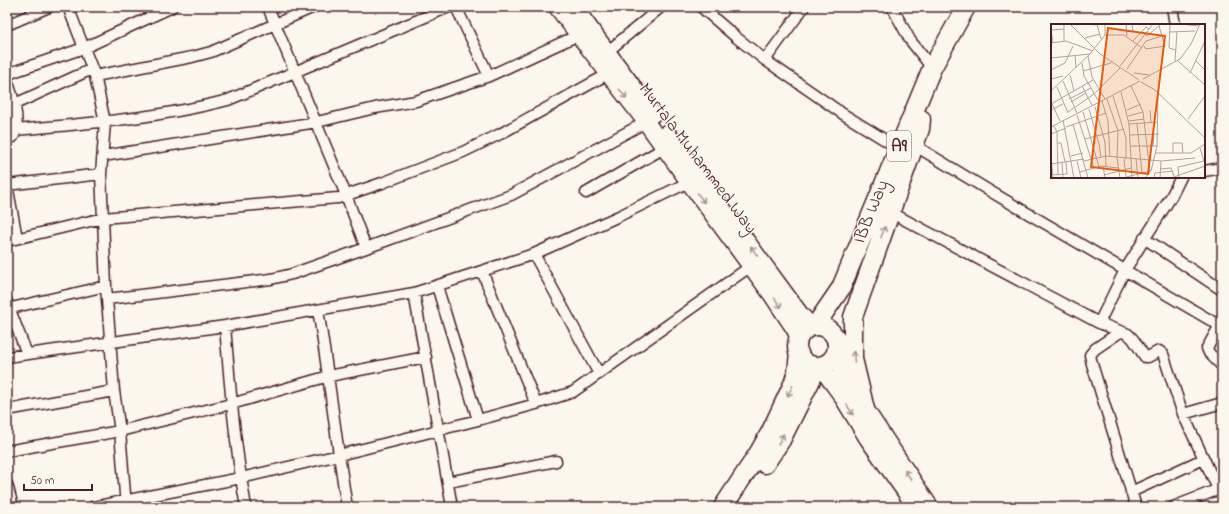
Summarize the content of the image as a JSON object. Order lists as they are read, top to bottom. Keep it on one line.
{"streets":{"highway":["A9","IBB Way"],"main road":["Murtala Muhammed Way"]},"crossings":[["A9","Murtala Muhammed Way"],["A9","IBB Way"],["Murtala Muhammed Way","IBB Way"]],"scale_bar":"50 m"}
